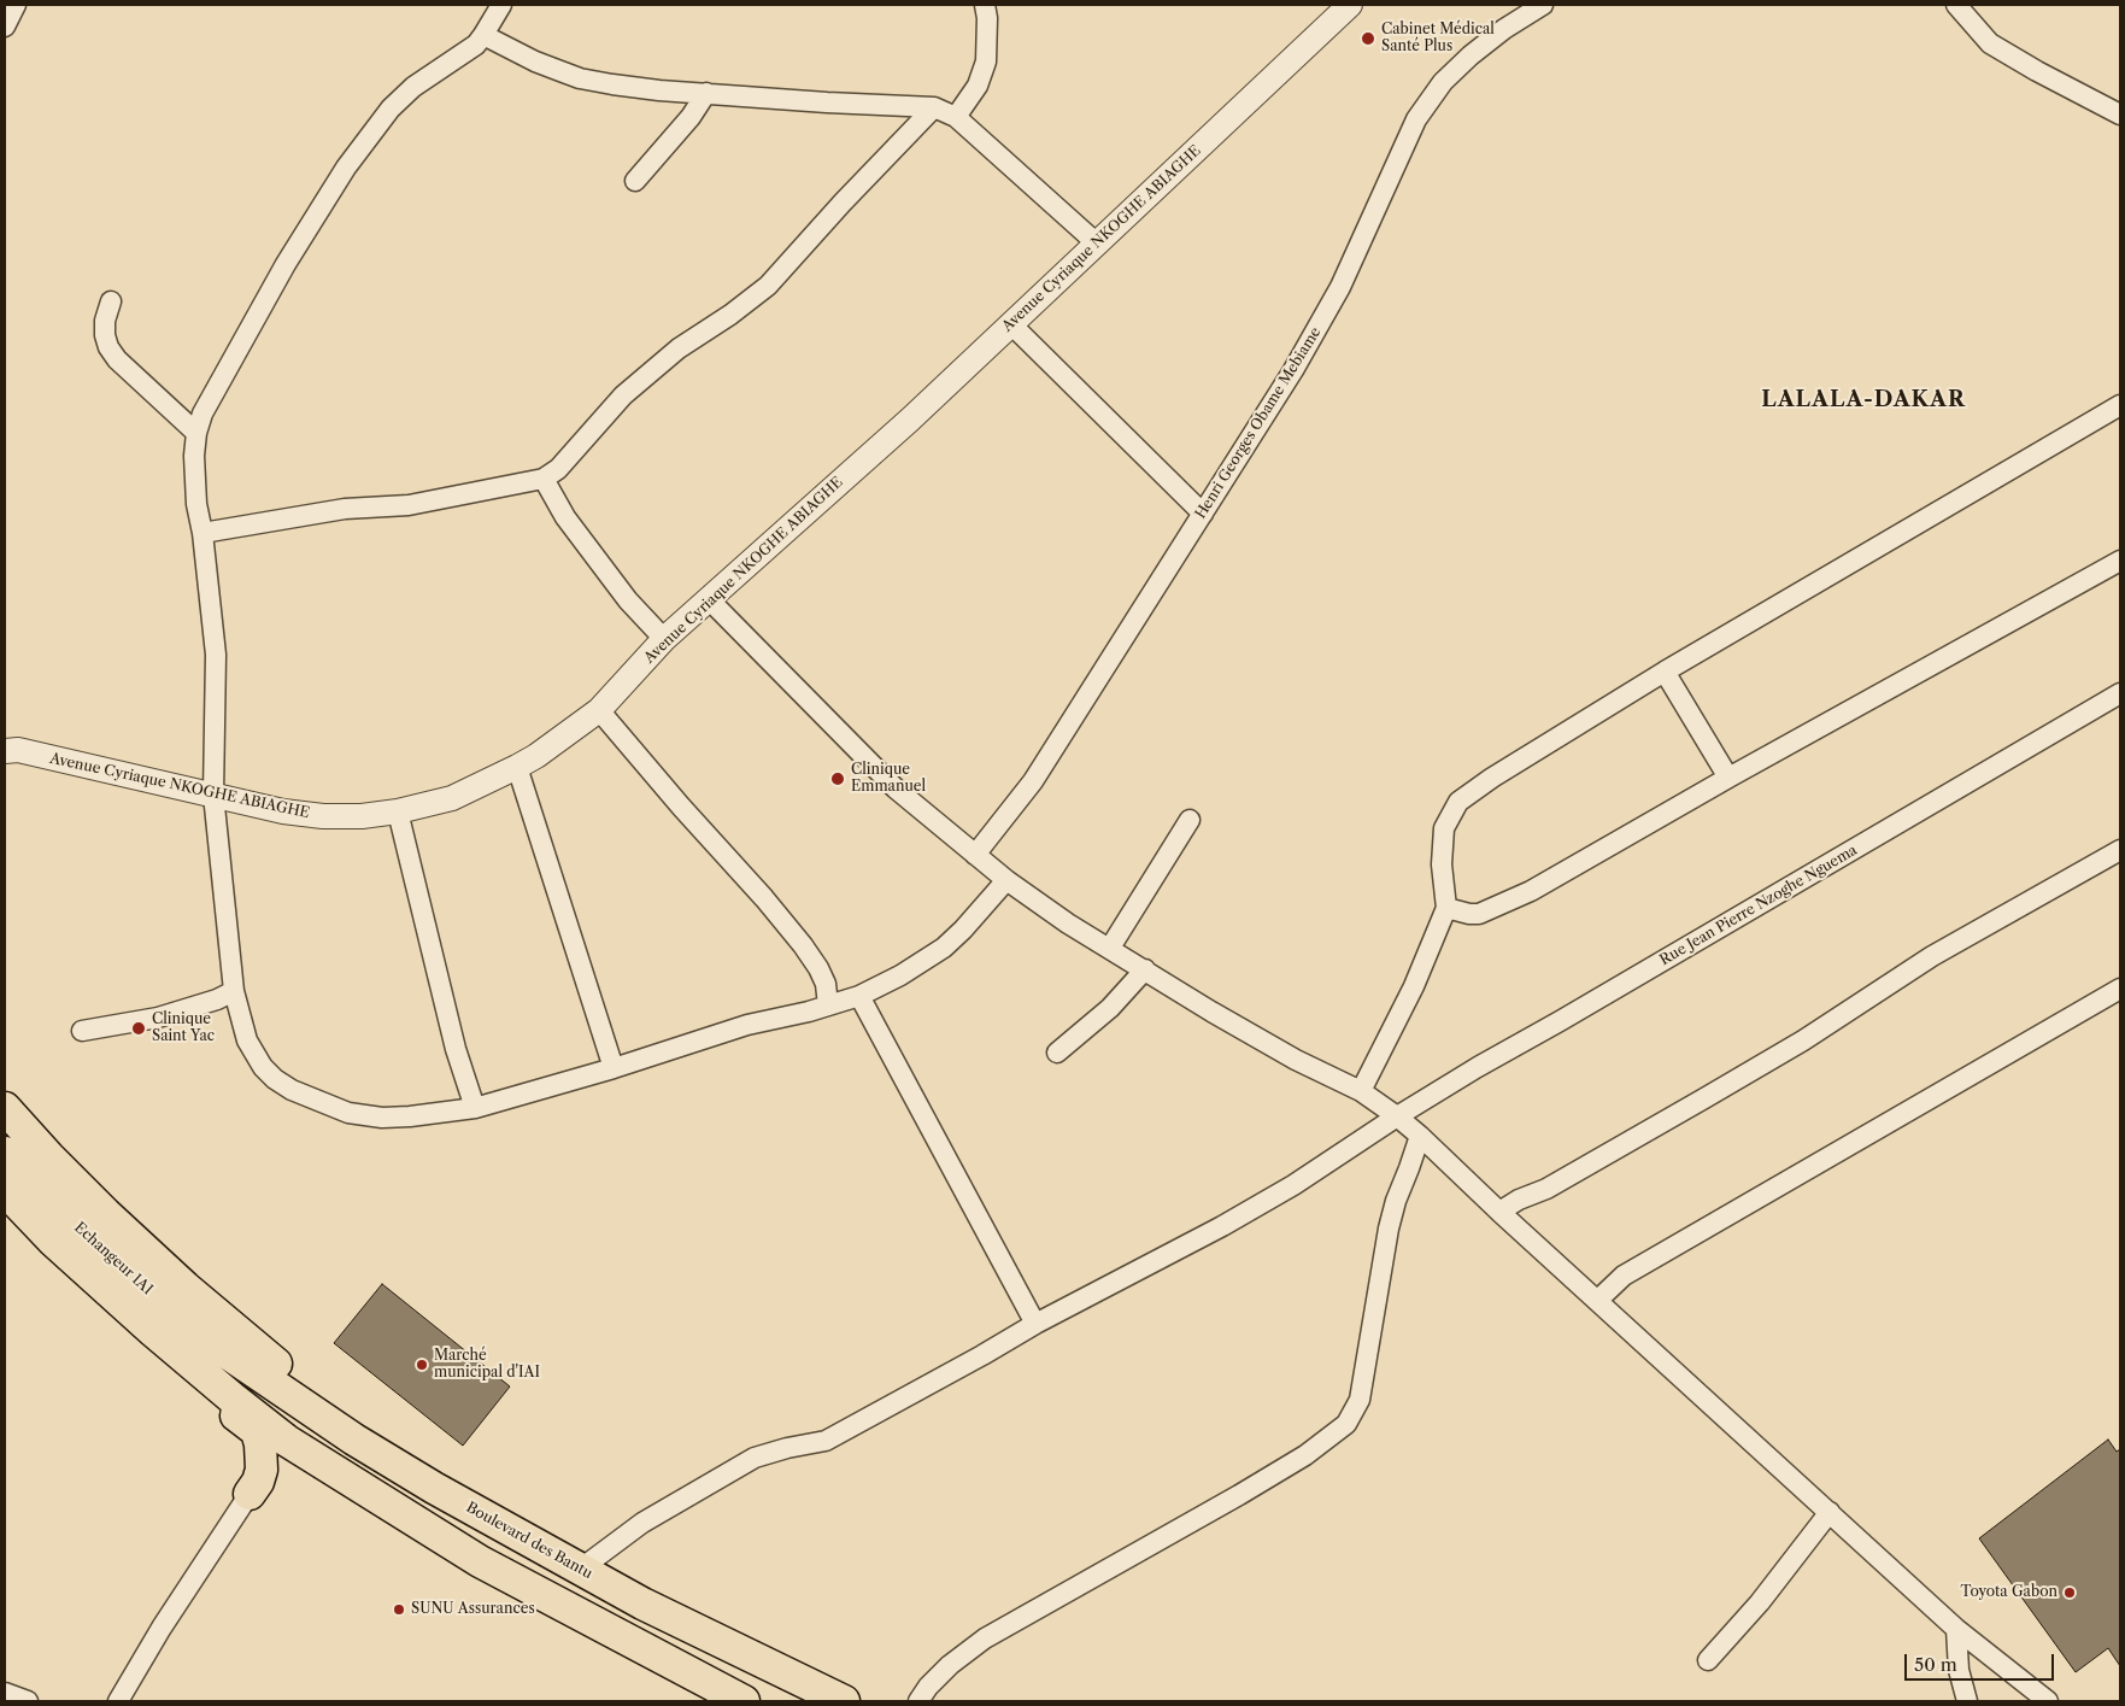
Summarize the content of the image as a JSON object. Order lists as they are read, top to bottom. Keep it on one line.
{"streets":{"highway":["Echangeur IAI","Boulevard des Bantu"],"street":["Avenue Cyriaque NKOGHE ABIAGHE","Henri Georges Obame Mebiame","Rue Jean Pierre Nzoghe Nguema"]},"crossings":[["Rue Jean Pierre Nzoghe Nguema","Boulevard des Bantu"],["Echangeur IAI","Boulevard des Bantu"]],"districts":["LALALA-DAKAR"],"places":["Cabinet Médical Santé Plus","Clinique Emmanuel","Clinique Saint Yac","Marché municipal d'IAI","Toyota Gabon","SUNU Assurances"],"scale_bar":"50 m"}
